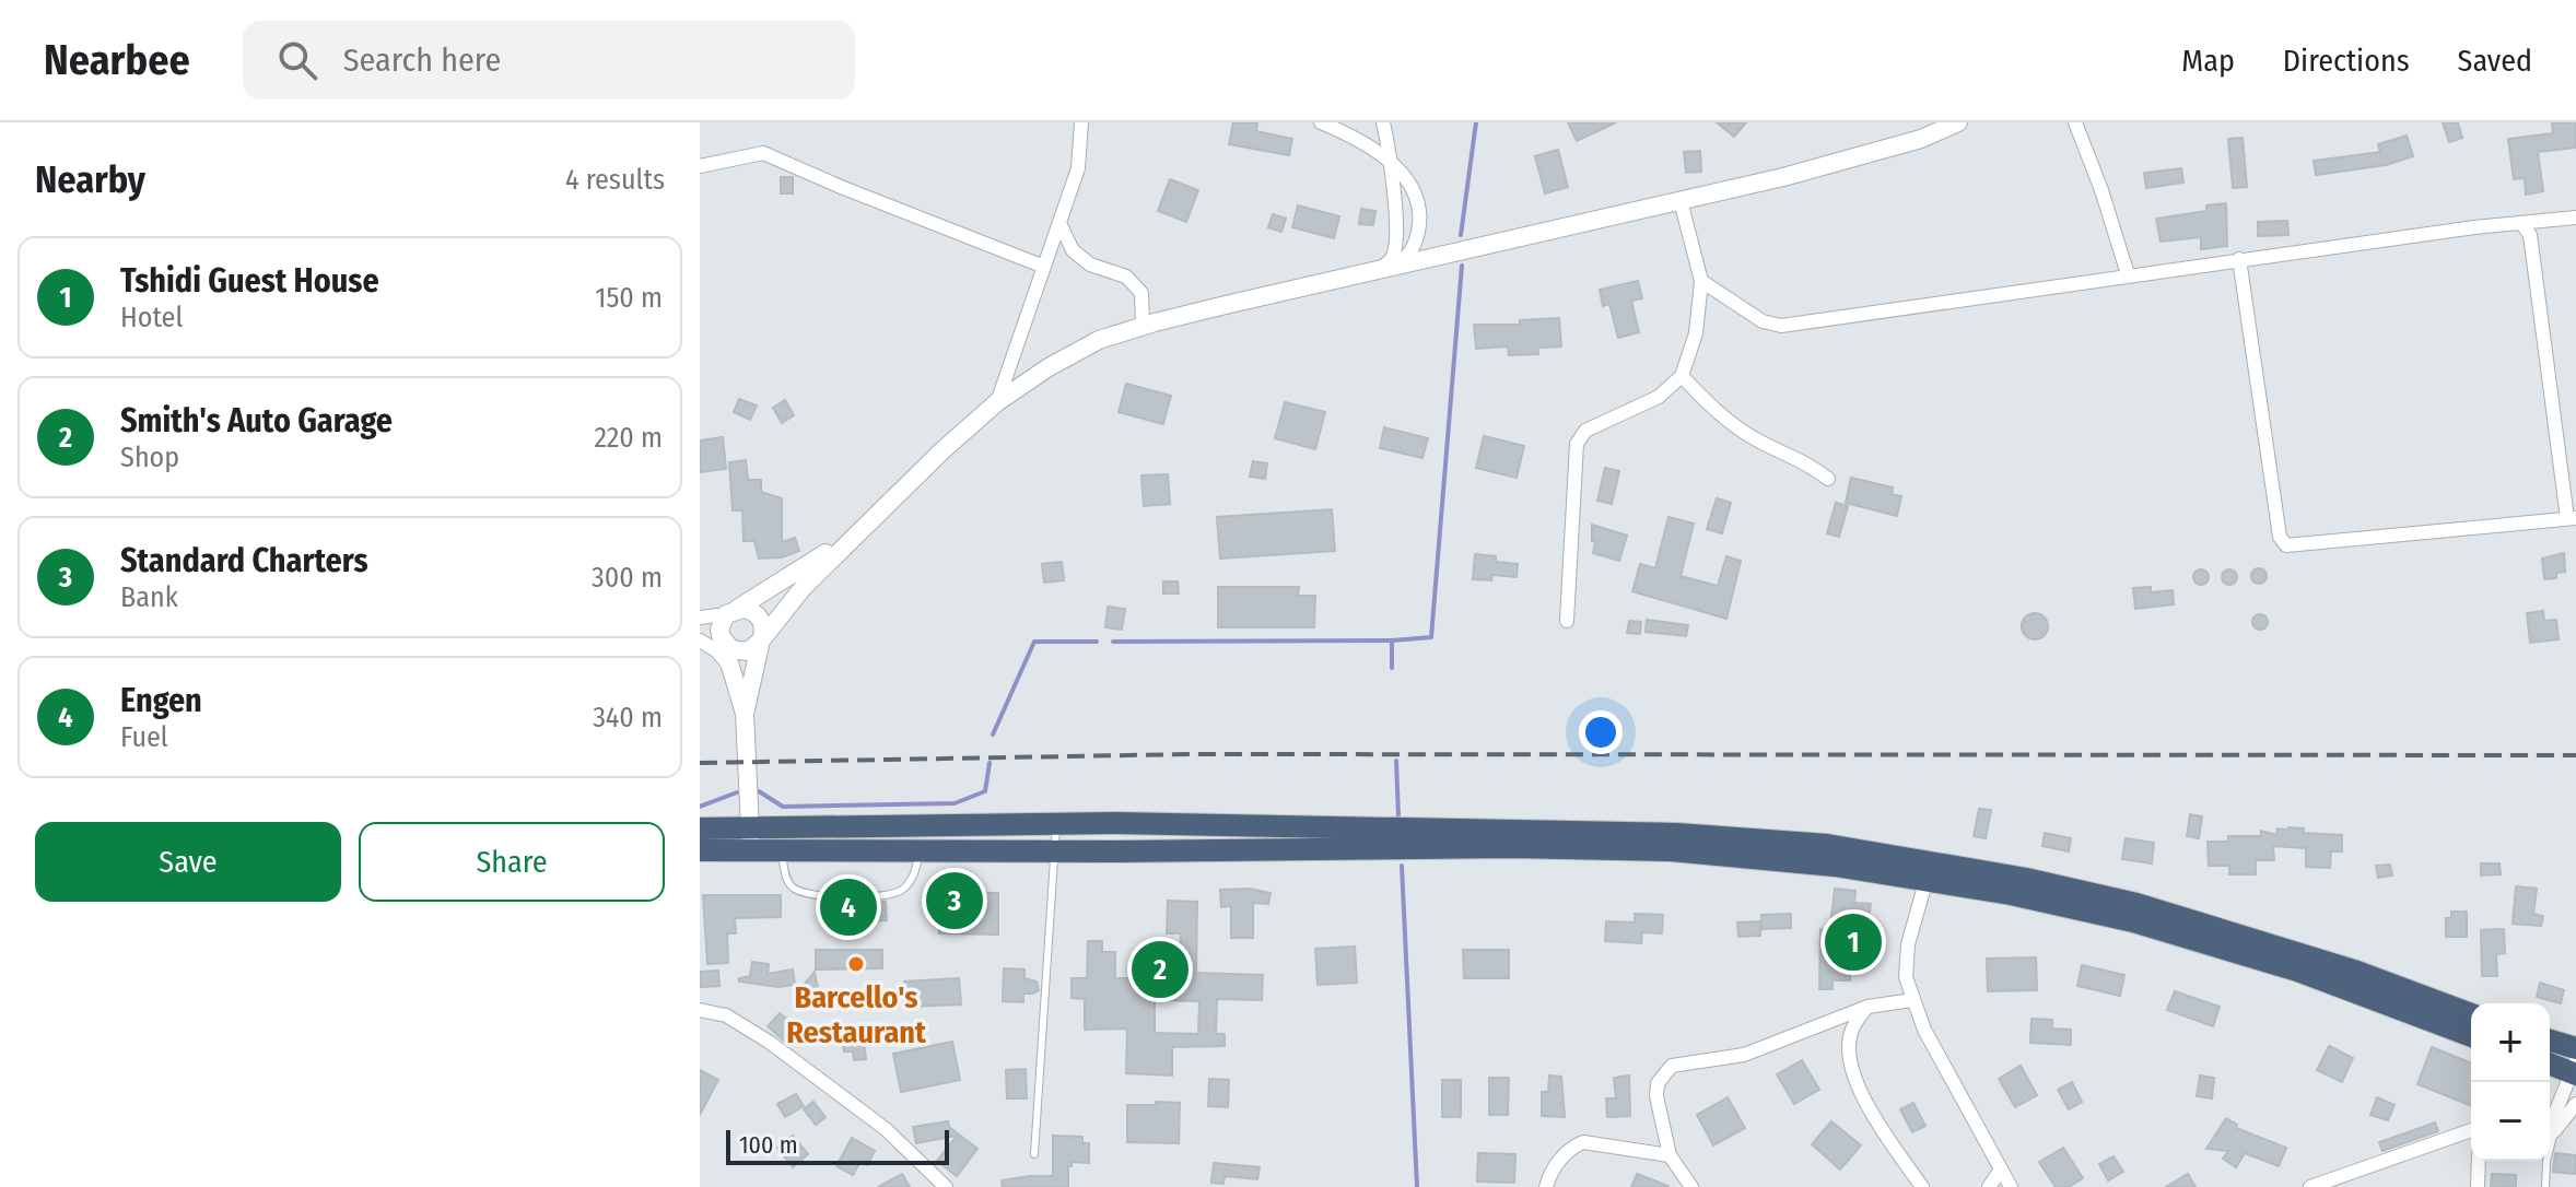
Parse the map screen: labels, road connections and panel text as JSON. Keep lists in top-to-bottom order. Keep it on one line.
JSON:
{"places":["Barcello's Restaurant"],"scale_bar":"100 m","page":{"header":"Nearbee","search":"Search here","nav":["Map","Directions","Saved"],"heading":["Nearby","4 results"],"list":[{"mark":"1","name":"Tshidi Guest House","note":"Hotel","value":"150 m"},{"mark":"2","name":"Smith's Auto Garage","note":"Shop","value":"220 m"},{"mark":"3","name":"Standard Charters","note":"Bank","value":"300 m"},{"mark":"4","name":"Engen","note":"Fuel","value":"340 m"}],"buttons":["Save","Share"],"pins":["3","4","1","2"],"map_buttons":["+","−"],"scale":"100 m"}}
